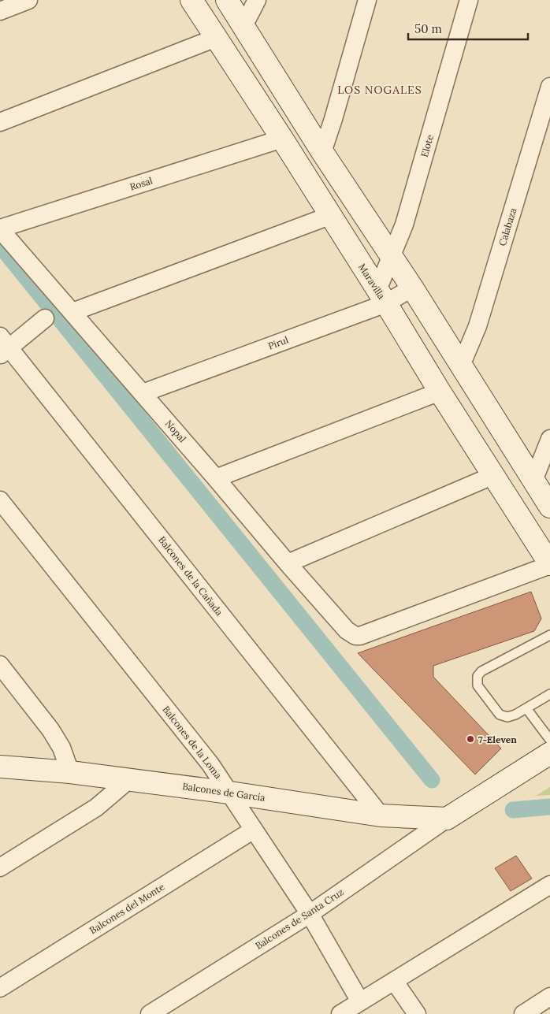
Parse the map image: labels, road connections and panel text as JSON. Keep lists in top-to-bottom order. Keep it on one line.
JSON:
{"streets":{"main road":["Maravilla","Balcones de García"],"street":["Elote","Rosal","Calabaza","Pirul","Nopal","Balcones de la Cañada","Balcones de la Loma","Balcones del Monte","Balcones de Santa Cruz"]},"crossings":[["Elote","Maravilla"],["Elote","Pirul"],["Rosal","Maravilla"],["Rosal","Nopal"],["Maravilla","Pirul"],["Maravilla","Nopal"],["Pirul","Nopal"],["Balcones de la Cañada","Balcones de García"],["Balcones de la Loma","Balcones de García"],["Balcones de la Loma","Balcones del Monte"],["Balcones de la Loma","Balcones de Santa Cruz"],["Balcones de García","Balcones de Santa Cruz"]],"districts":["LOS NOGALES"],"places":["7-Eleven"],"scale_bar":"50 m"}
